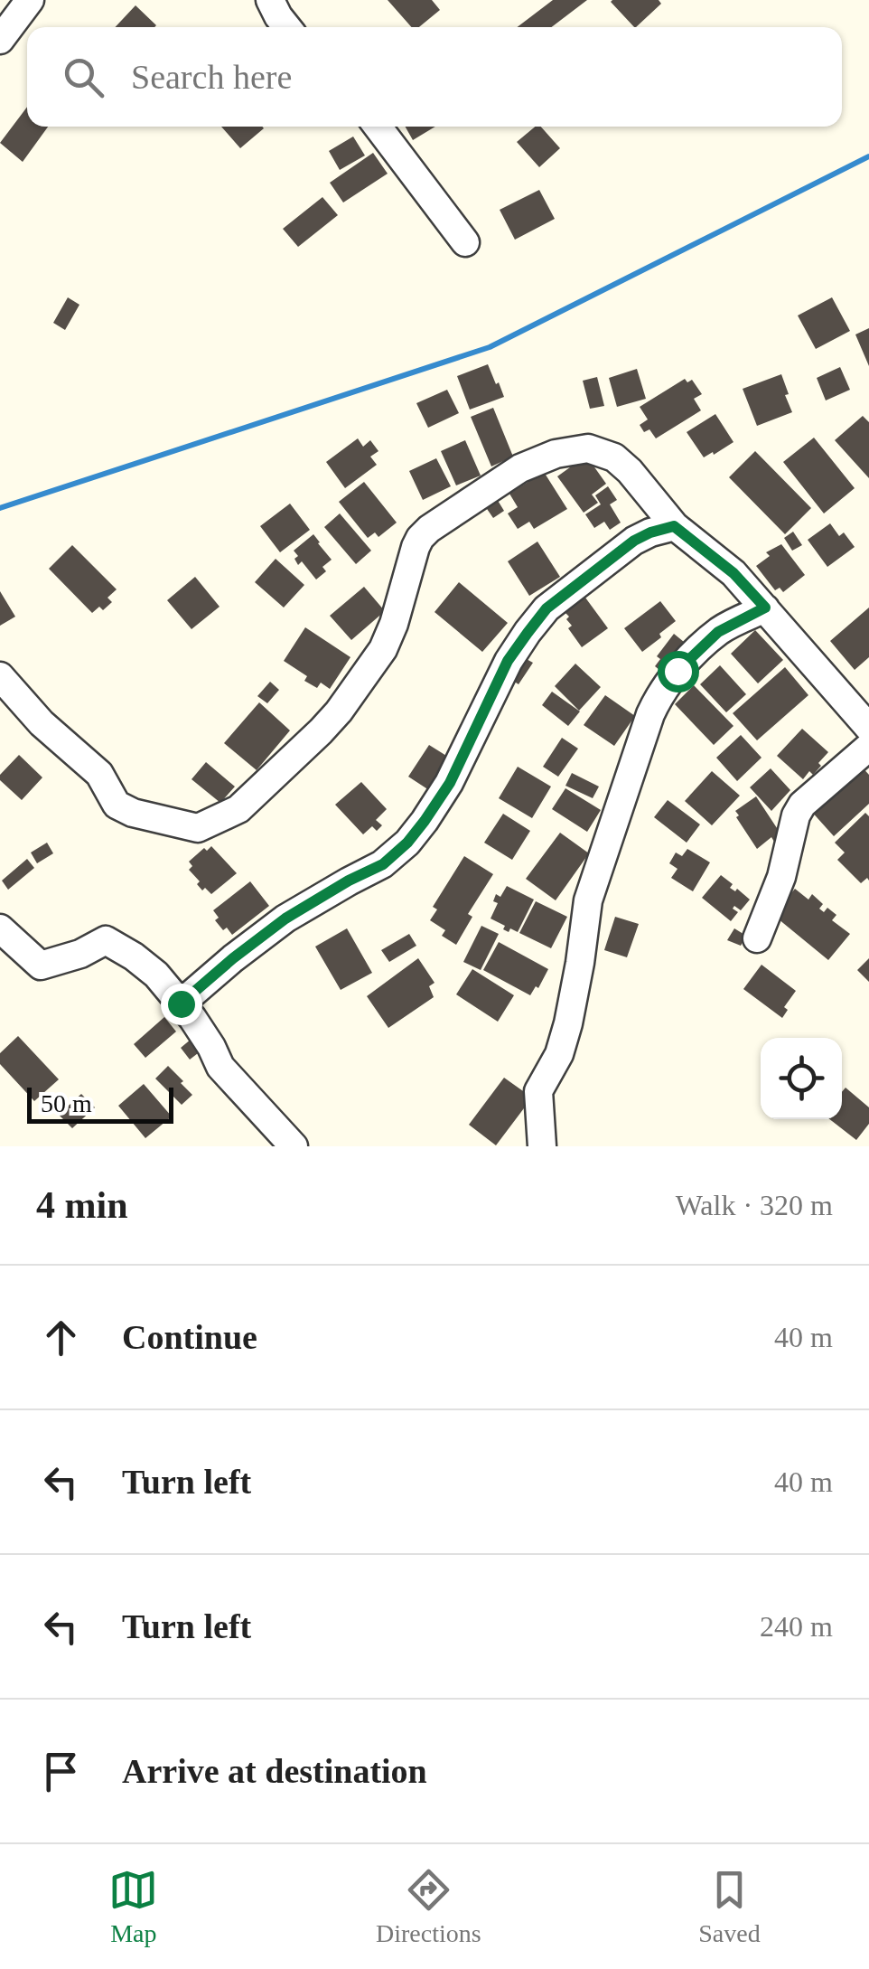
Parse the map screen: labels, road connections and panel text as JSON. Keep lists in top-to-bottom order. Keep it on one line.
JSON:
{"scale_bar":"50 m","page":{"search":"Search here","scale":"50 m","heading":["4 min","Walk · 320 m"],"list":[["Continue","40 m"],["Turn left","40 m"],["Turn left","240 m"],"Arrive at destination"],"nav":["Map","Directions","Saved"]}}
